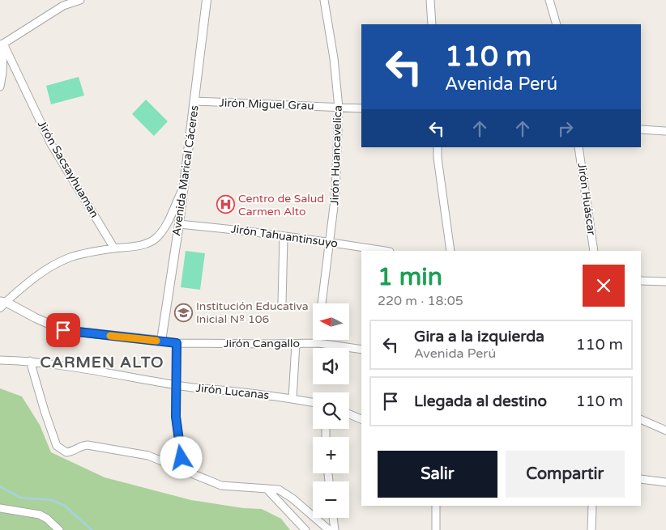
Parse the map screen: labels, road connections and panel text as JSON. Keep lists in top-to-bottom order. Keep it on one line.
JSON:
{"streets":{"street":["Jirón Miguel Grau","Jirón Huancavelica","Jirón Sacsayhuaman","Avenida Marical Cáceres","Jirón Huáscar","Jirón Tahuantinsuyo","Jirón Cangallo","Jirón Lucanas"]},"crossings":[["Jirón Miguel Grau","Jirón Huancavelica"],["Jirón Miguel Grau","Avenida Marical Cáceres"],["Jirón Huancavelica","Jirón Tahuantinsuyo"],["Avenida Marical Cáceres","Jirón Tahuantinsuyo"],["Avenida Marical Cáceres","Jirón Cangallo"]],"districts":["CARMEN ALTO"],"places":{"hospital":["Centro de Salud Carmen Alto"],"school or university":["Institución Educativa Inicial Nº 106"]},"north":"left","page":{"turn":["110 m","Avenida Perú"],"heading":["1 min","220 m · 18:05"],"map_buttons":["+","−"],"list":[{"name":"Gira a la izquierda","note":"Avenida Perú","value":"110 m"},{"name":"Llegada al destino","value":"110 m"}],"buttons":["Salir","Compartir"]}}
